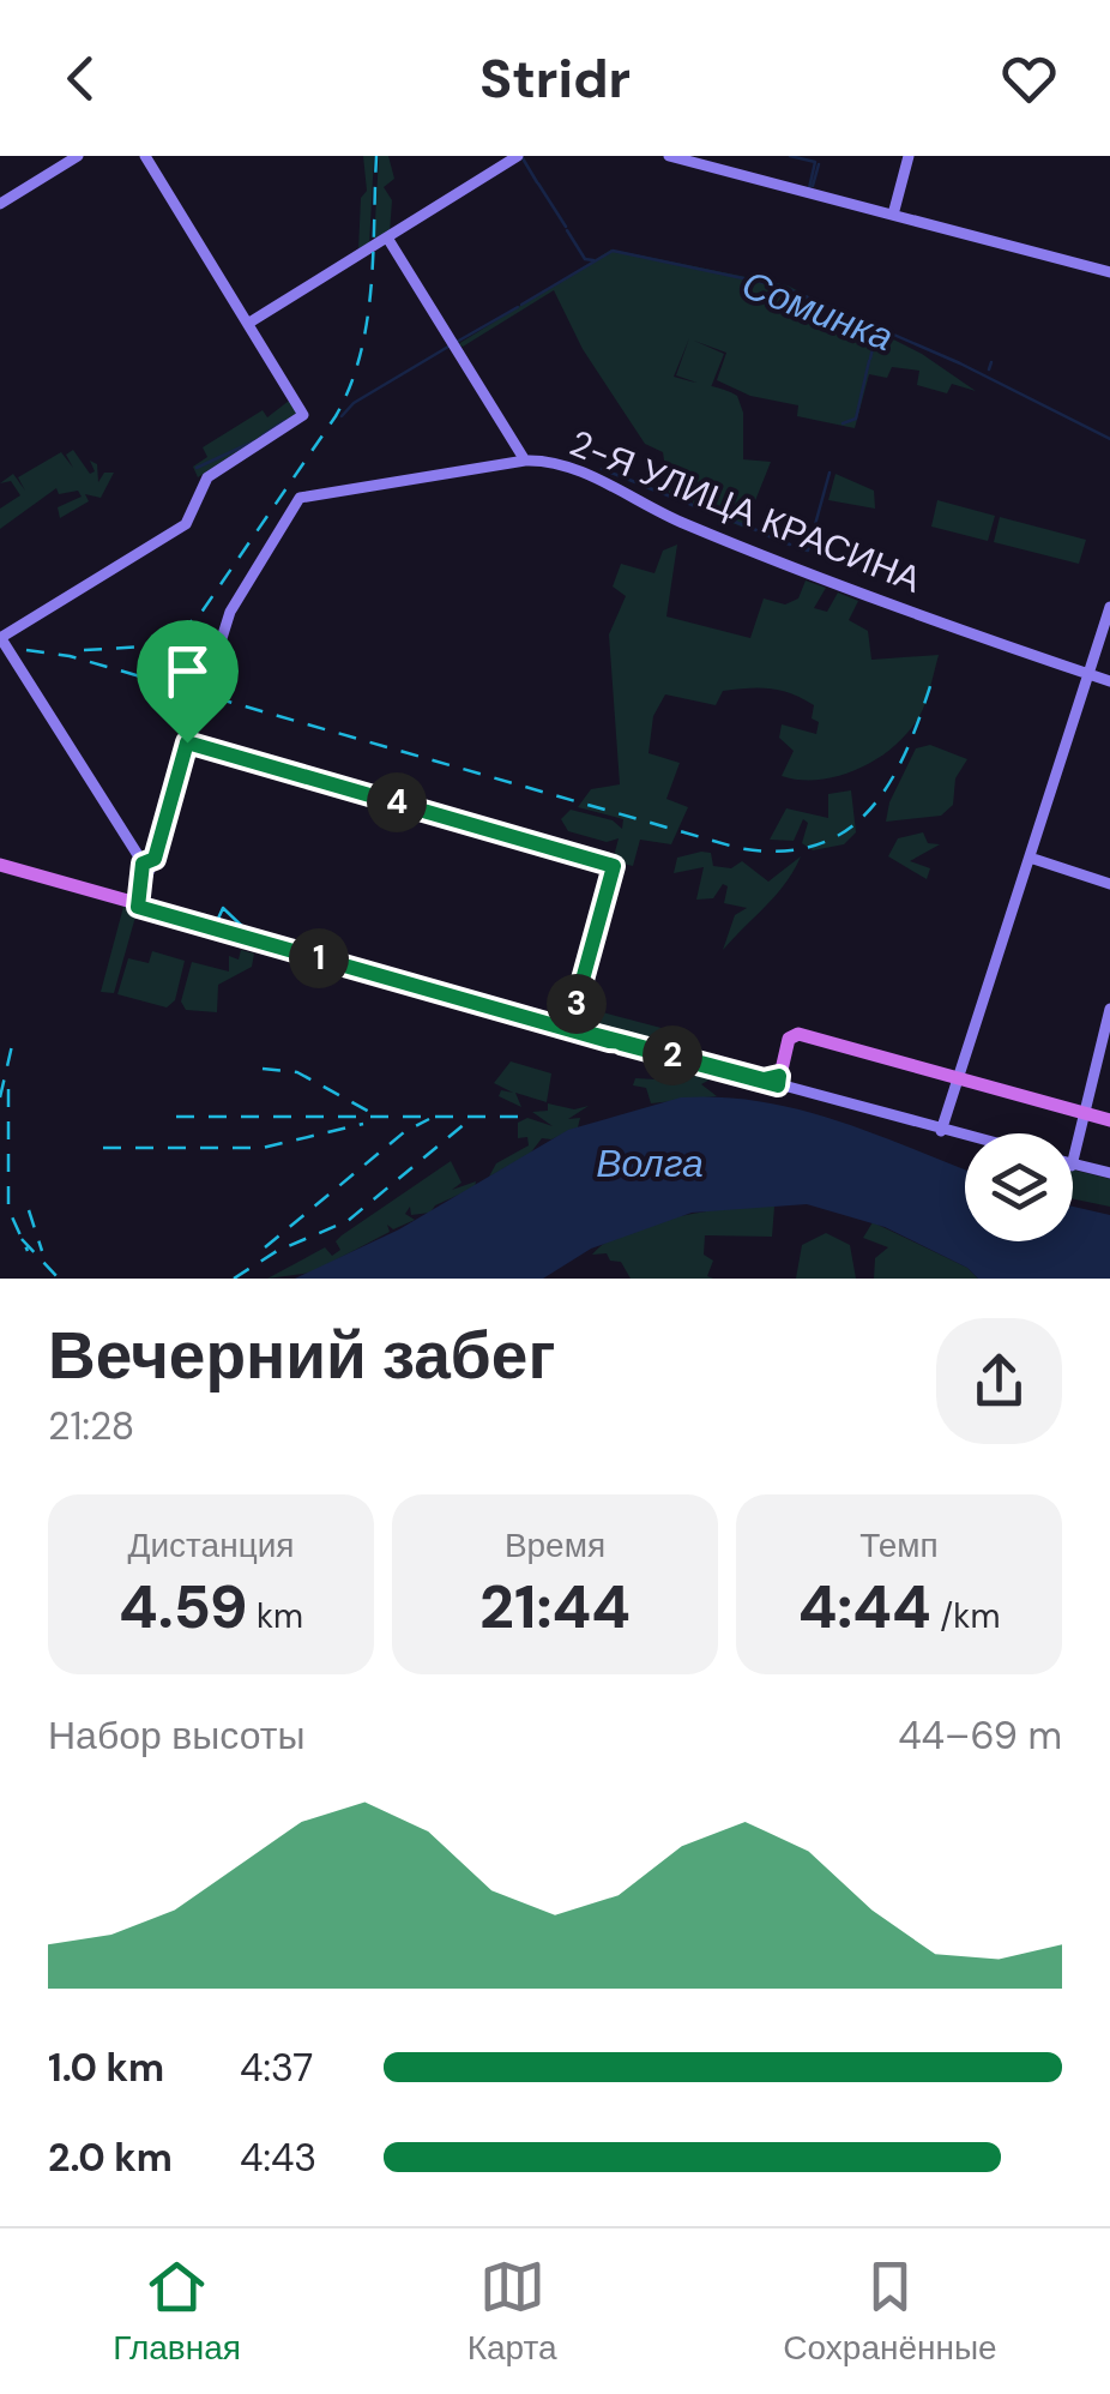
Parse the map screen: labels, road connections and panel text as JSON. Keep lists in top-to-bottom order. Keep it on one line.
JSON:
{"streets":{"main road":["2-Я УЛИЦА КРАСИНА"]},"water":["Соминка","Волга"],"page":{"header":"Stridr","pins":["4","1","3","2"],"heading":["Вечерний забег","21:28"],"stats":[["Дистанция","4.59 km"],["Время","21:44"],["Темп","4:44 /km"]],"chart":["Набор высоты","44–69 m"],"list":[{"name":"1.0 km","note":"4:37"},{"name":"2.0 km","note":"4:43"}],"tabs":["Главная","Карта","Сохранённые"]}}
